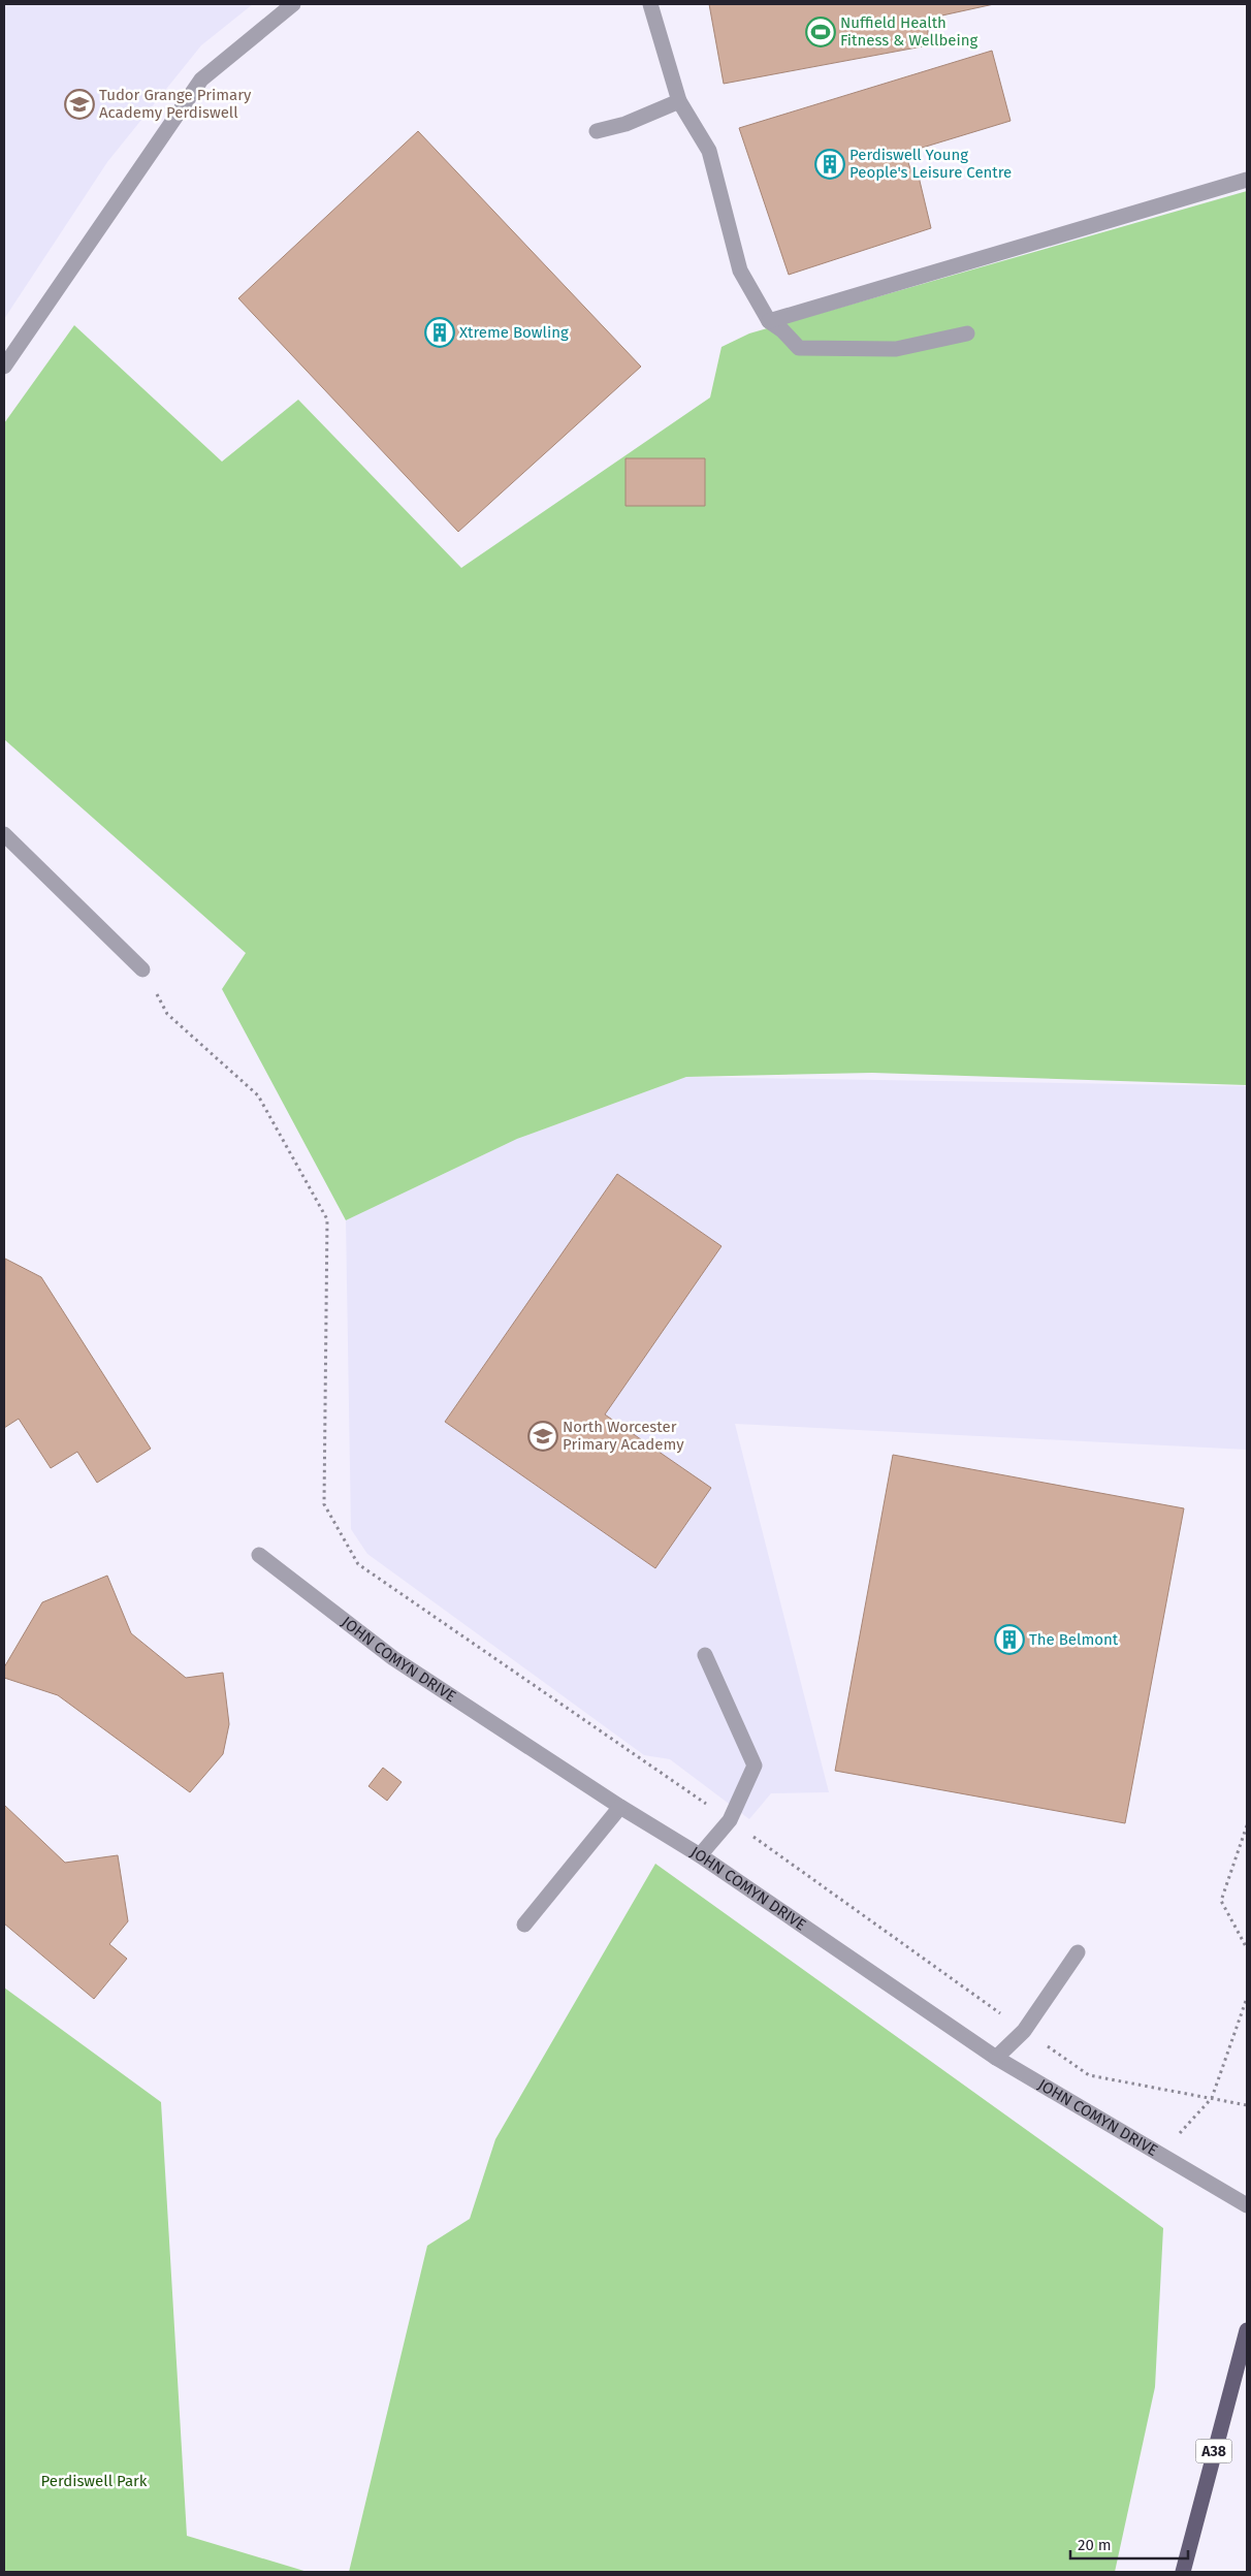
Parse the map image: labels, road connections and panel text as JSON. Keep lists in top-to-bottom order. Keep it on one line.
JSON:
{"streets":{"main road":["A38"],"street":["JOHN COMYN DRIVE"]},"parks":["Perdiswell Park"],"places":{"sports":["Nuffield Health Fitness & Wellbeing"],"school or university":["Tudor Grange Primary Academy Perdiswell","North Worcester Primary Academy"],"building":["Perdiswell Young People's Leisure Centre","Xtreme Bowling","The Belmont"]},"scale_bar":"20 m"}
